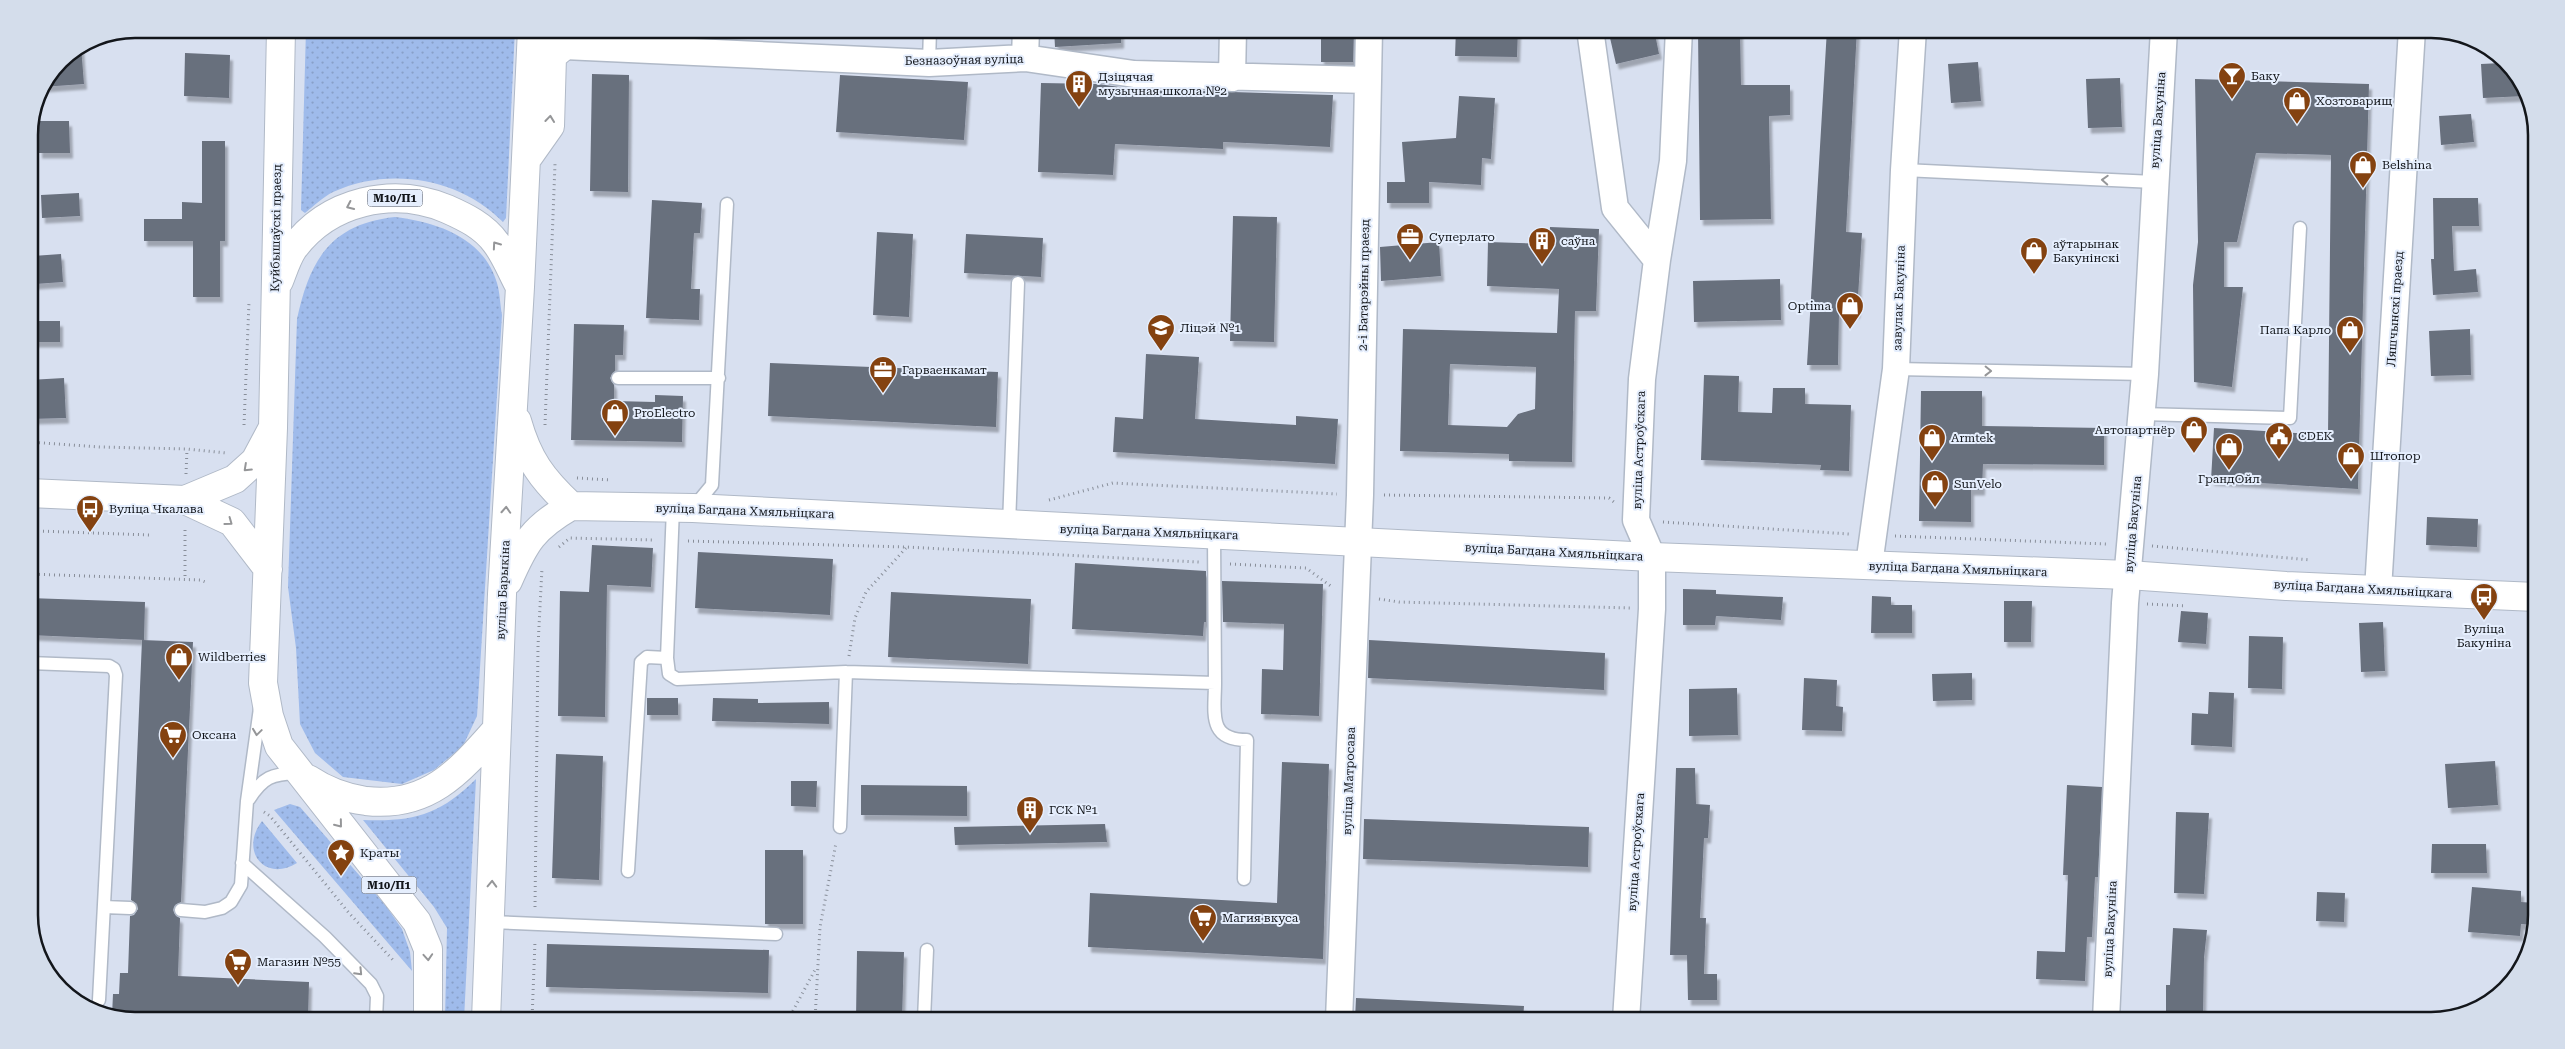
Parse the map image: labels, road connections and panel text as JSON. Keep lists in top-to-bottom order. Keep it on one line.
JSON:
{"streets":{"main road":["М10/П1","Куйбышаўскі праезд","вуліца Багдана Хмяльніцкага","вуліца Барыкіна"],"street":["Безназоўная вуліца","вуліца Бакуніна","2-і Батарэйны праезд","завулак Бакуніна","Ляшчынскі праезд","вуліца Астроўскага","вуліца Матросава"]},"crossings":[["Безназоўная вуліца","2-і Батарэйны праезд"],["вуліца Бакуніна","вуліца Багдана Хмяльніцкага"],["М10/П1","Куйбышаўскі праезд"],["М10/П1","вуліца Барыкіна"],["2-і Батарэйны праезд","вуліца Багдана Хмяльніцкага"],["2-і Батарэйны праезд","вуліца Матросава"],["завулак Бакуніна","вуліца Багдана Хмяльніцкага"],["Ляшчынскі праезд","вуліца Багдана Хмяльніцкага"],["вуліца Астроўскага","вуліца Багдана Хмяльніцкага"],["вуліца Багдана Хмяльніцкага","вуліца Матросава"]],"places":{"bar":["Баку"],"building":["Дзіцячая музычная школа №2","саўна","ГСК №1"],"shop":["Хозтоварищ","Belshina","аўтарынак Бакунінскі","Optima","Папа Карло","ProElectro","Автопартнёр","Armtek","ГрандОйл","Штопор","SunVelo","Wildberries"],"office":["Суперлато","Гарваенкамат"],"school or university":["Ліцэй №1"],"public building":["CDEK"],"bus stop":["Вуліца Чкалава","Вуліца Бакуніна"],"supermarket":["Оксана","Магия вкуса","Магазин №55"],"place":["Краты"]}}
